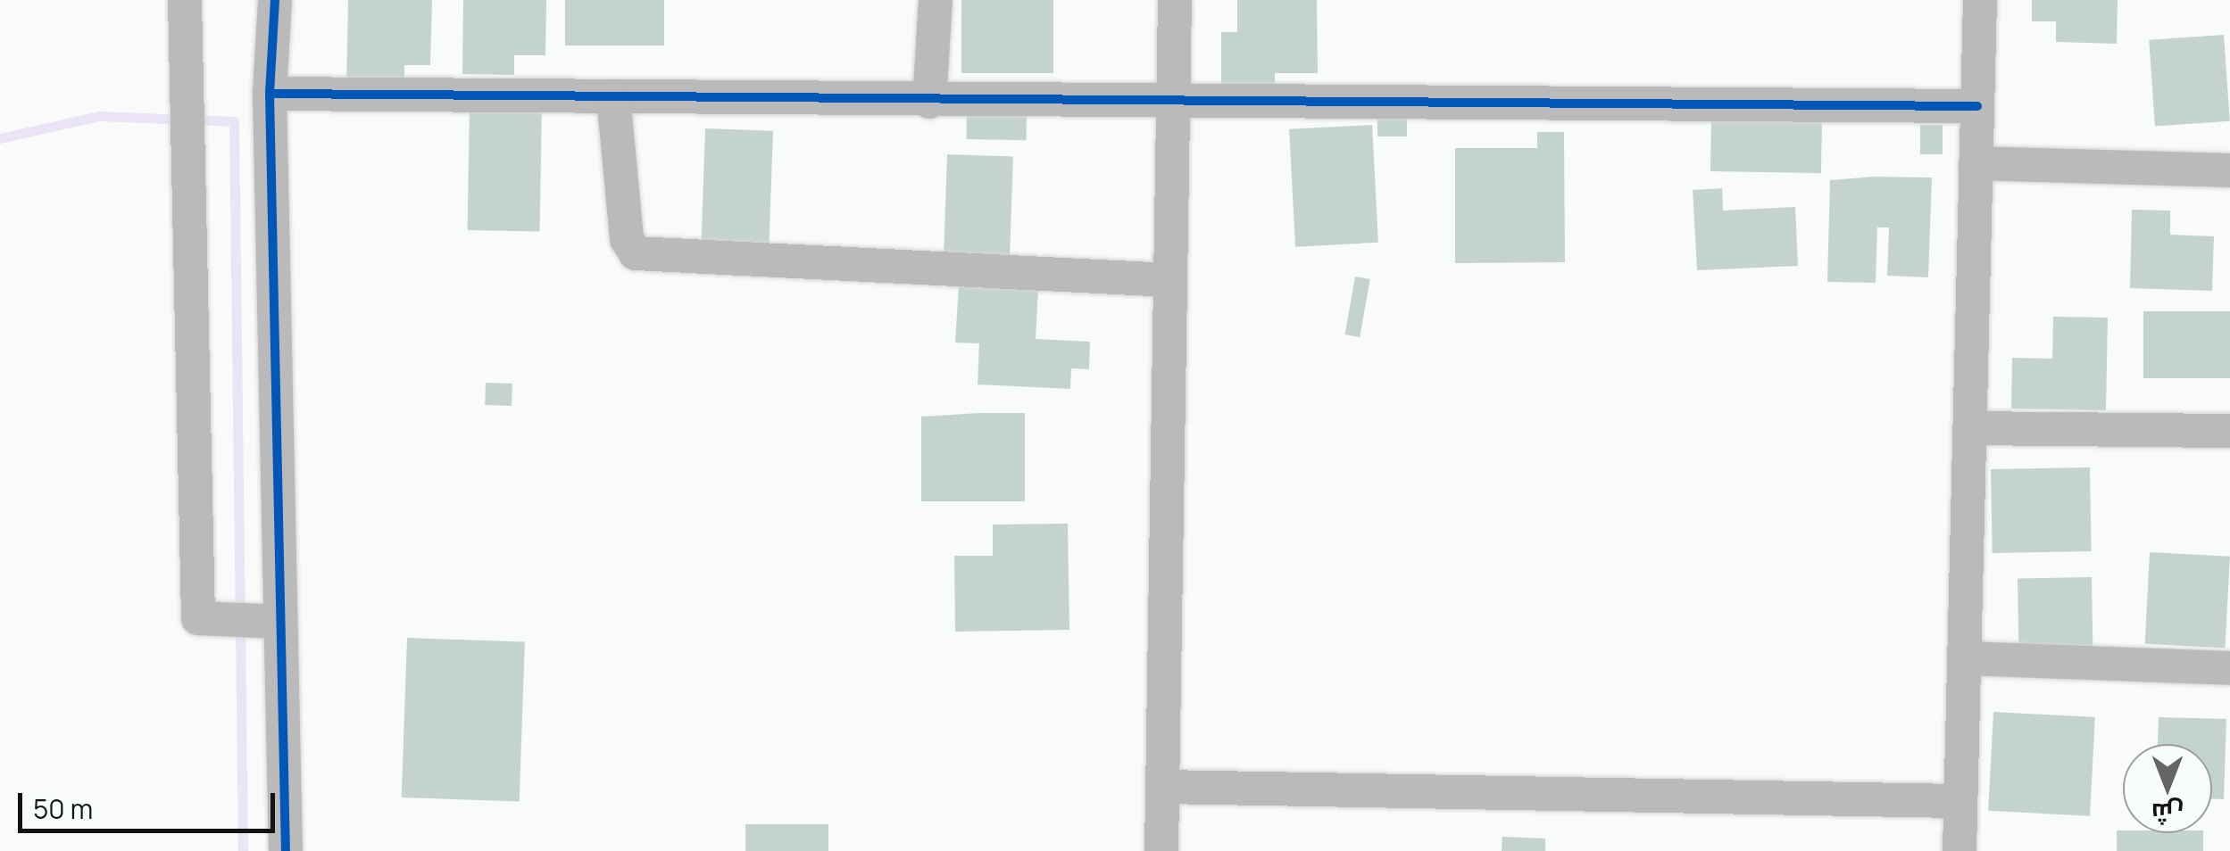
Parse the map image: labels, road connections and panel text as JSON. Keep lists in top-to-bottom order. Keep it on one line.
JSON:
{"scale_bar":"50 m","north":"bottom"}
